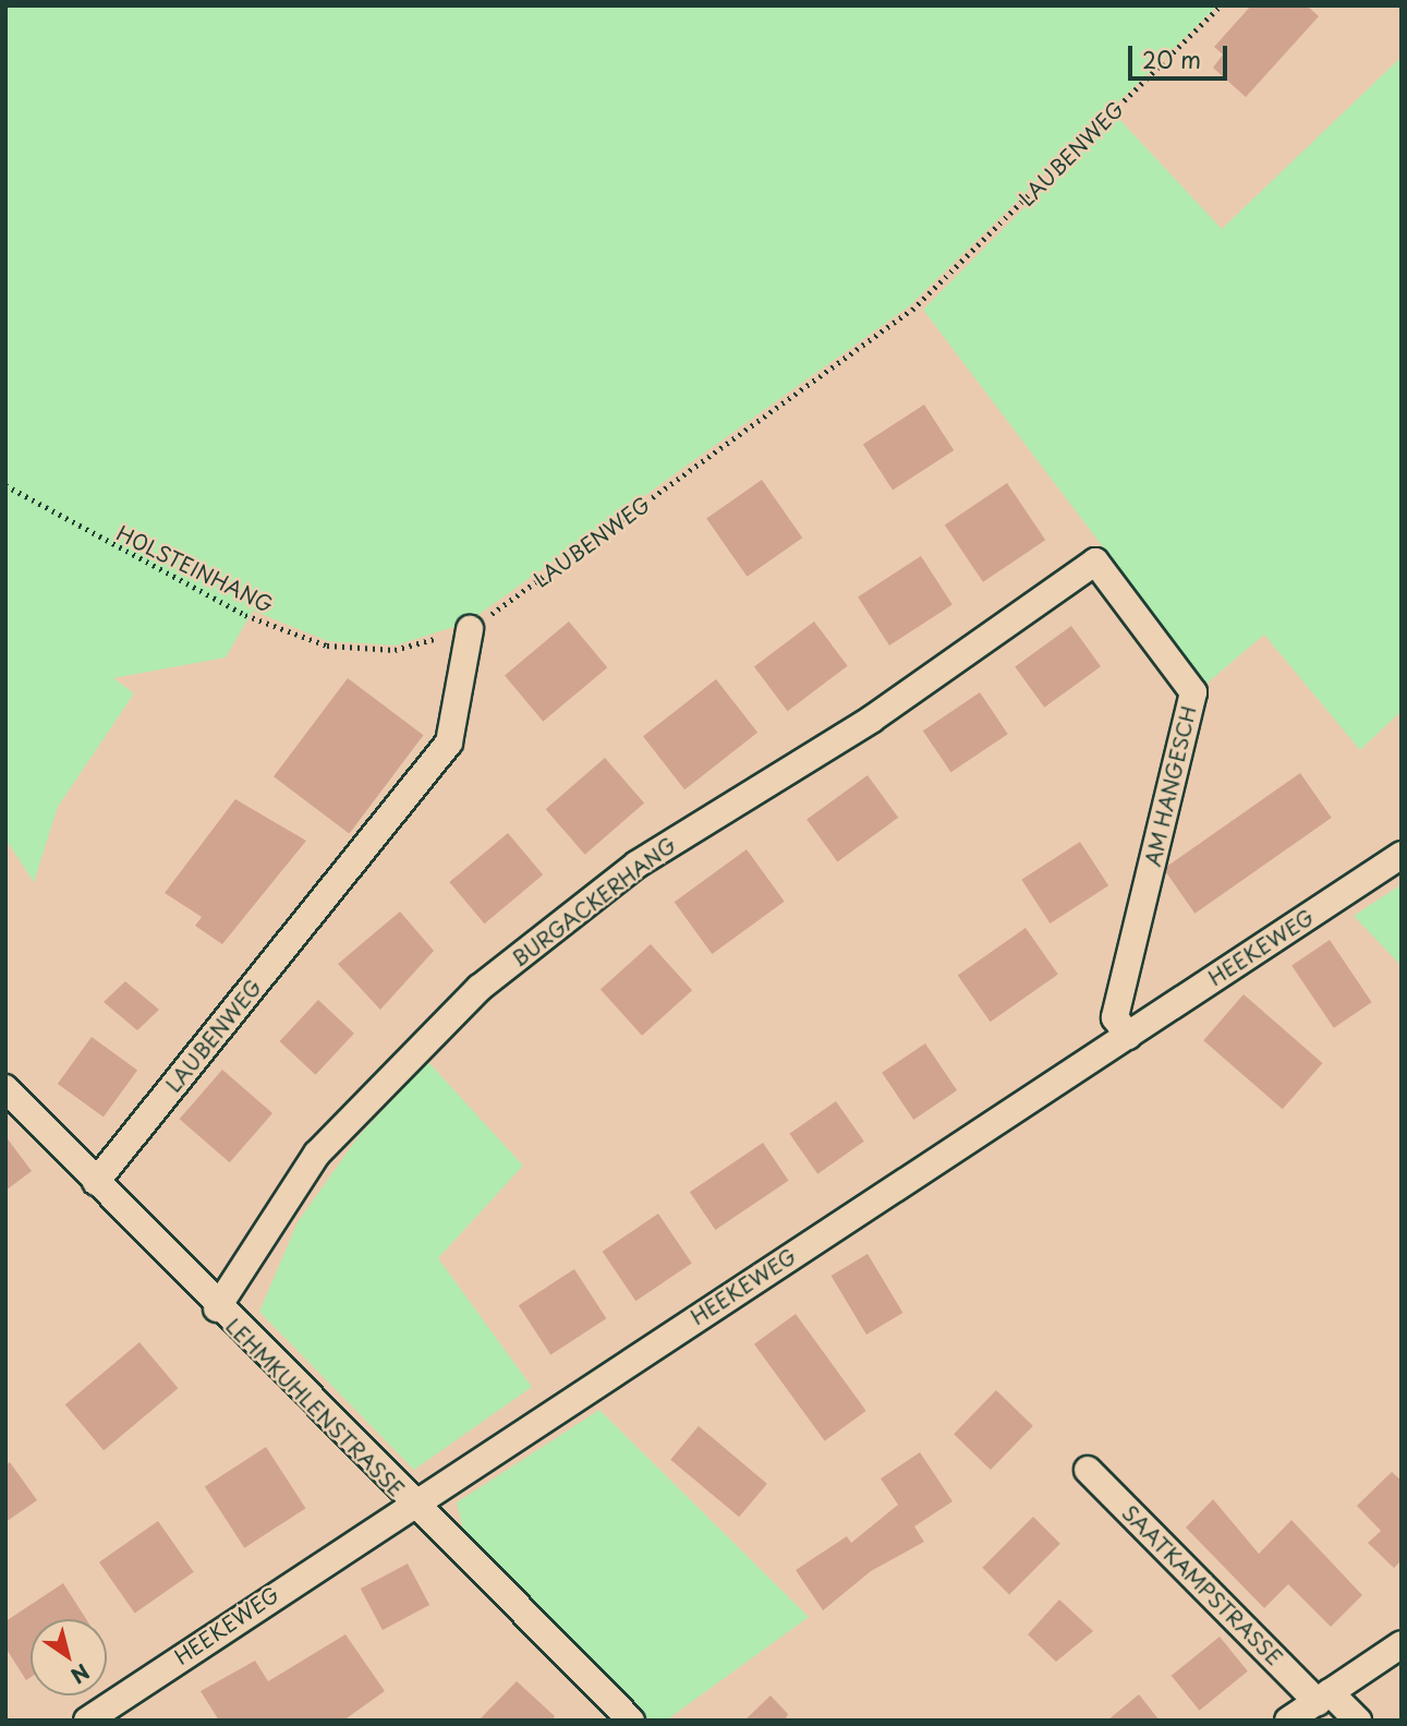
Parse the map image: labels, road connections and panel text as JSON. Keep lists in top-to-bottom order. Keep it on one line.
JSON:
{"streets":{"street":["LAUBENWEG","AM HANGESCH","BURGACKERHANG","HEEKEWEG","LEHMKUHLENSTRASSE","SAATKAMPSTRASSE"],"path":["HOLSTEINHANG"]},"crossings":[["LAUBENWEG","HOLSTEINHANG"],["LAUBENWEG","LEHMKUHLENSTRASSE"],["AM HANGESCH","BURGACKERHANG"],["AM HANGESCH","HEEKEWEG"],["BURGACKERHANG","LEHMKUHLENSTRASSE"],["HEEKEWEG","LEHMKUHLENSTRASSE"]],"scale_bar":"20 m","north":"bottom right"}
